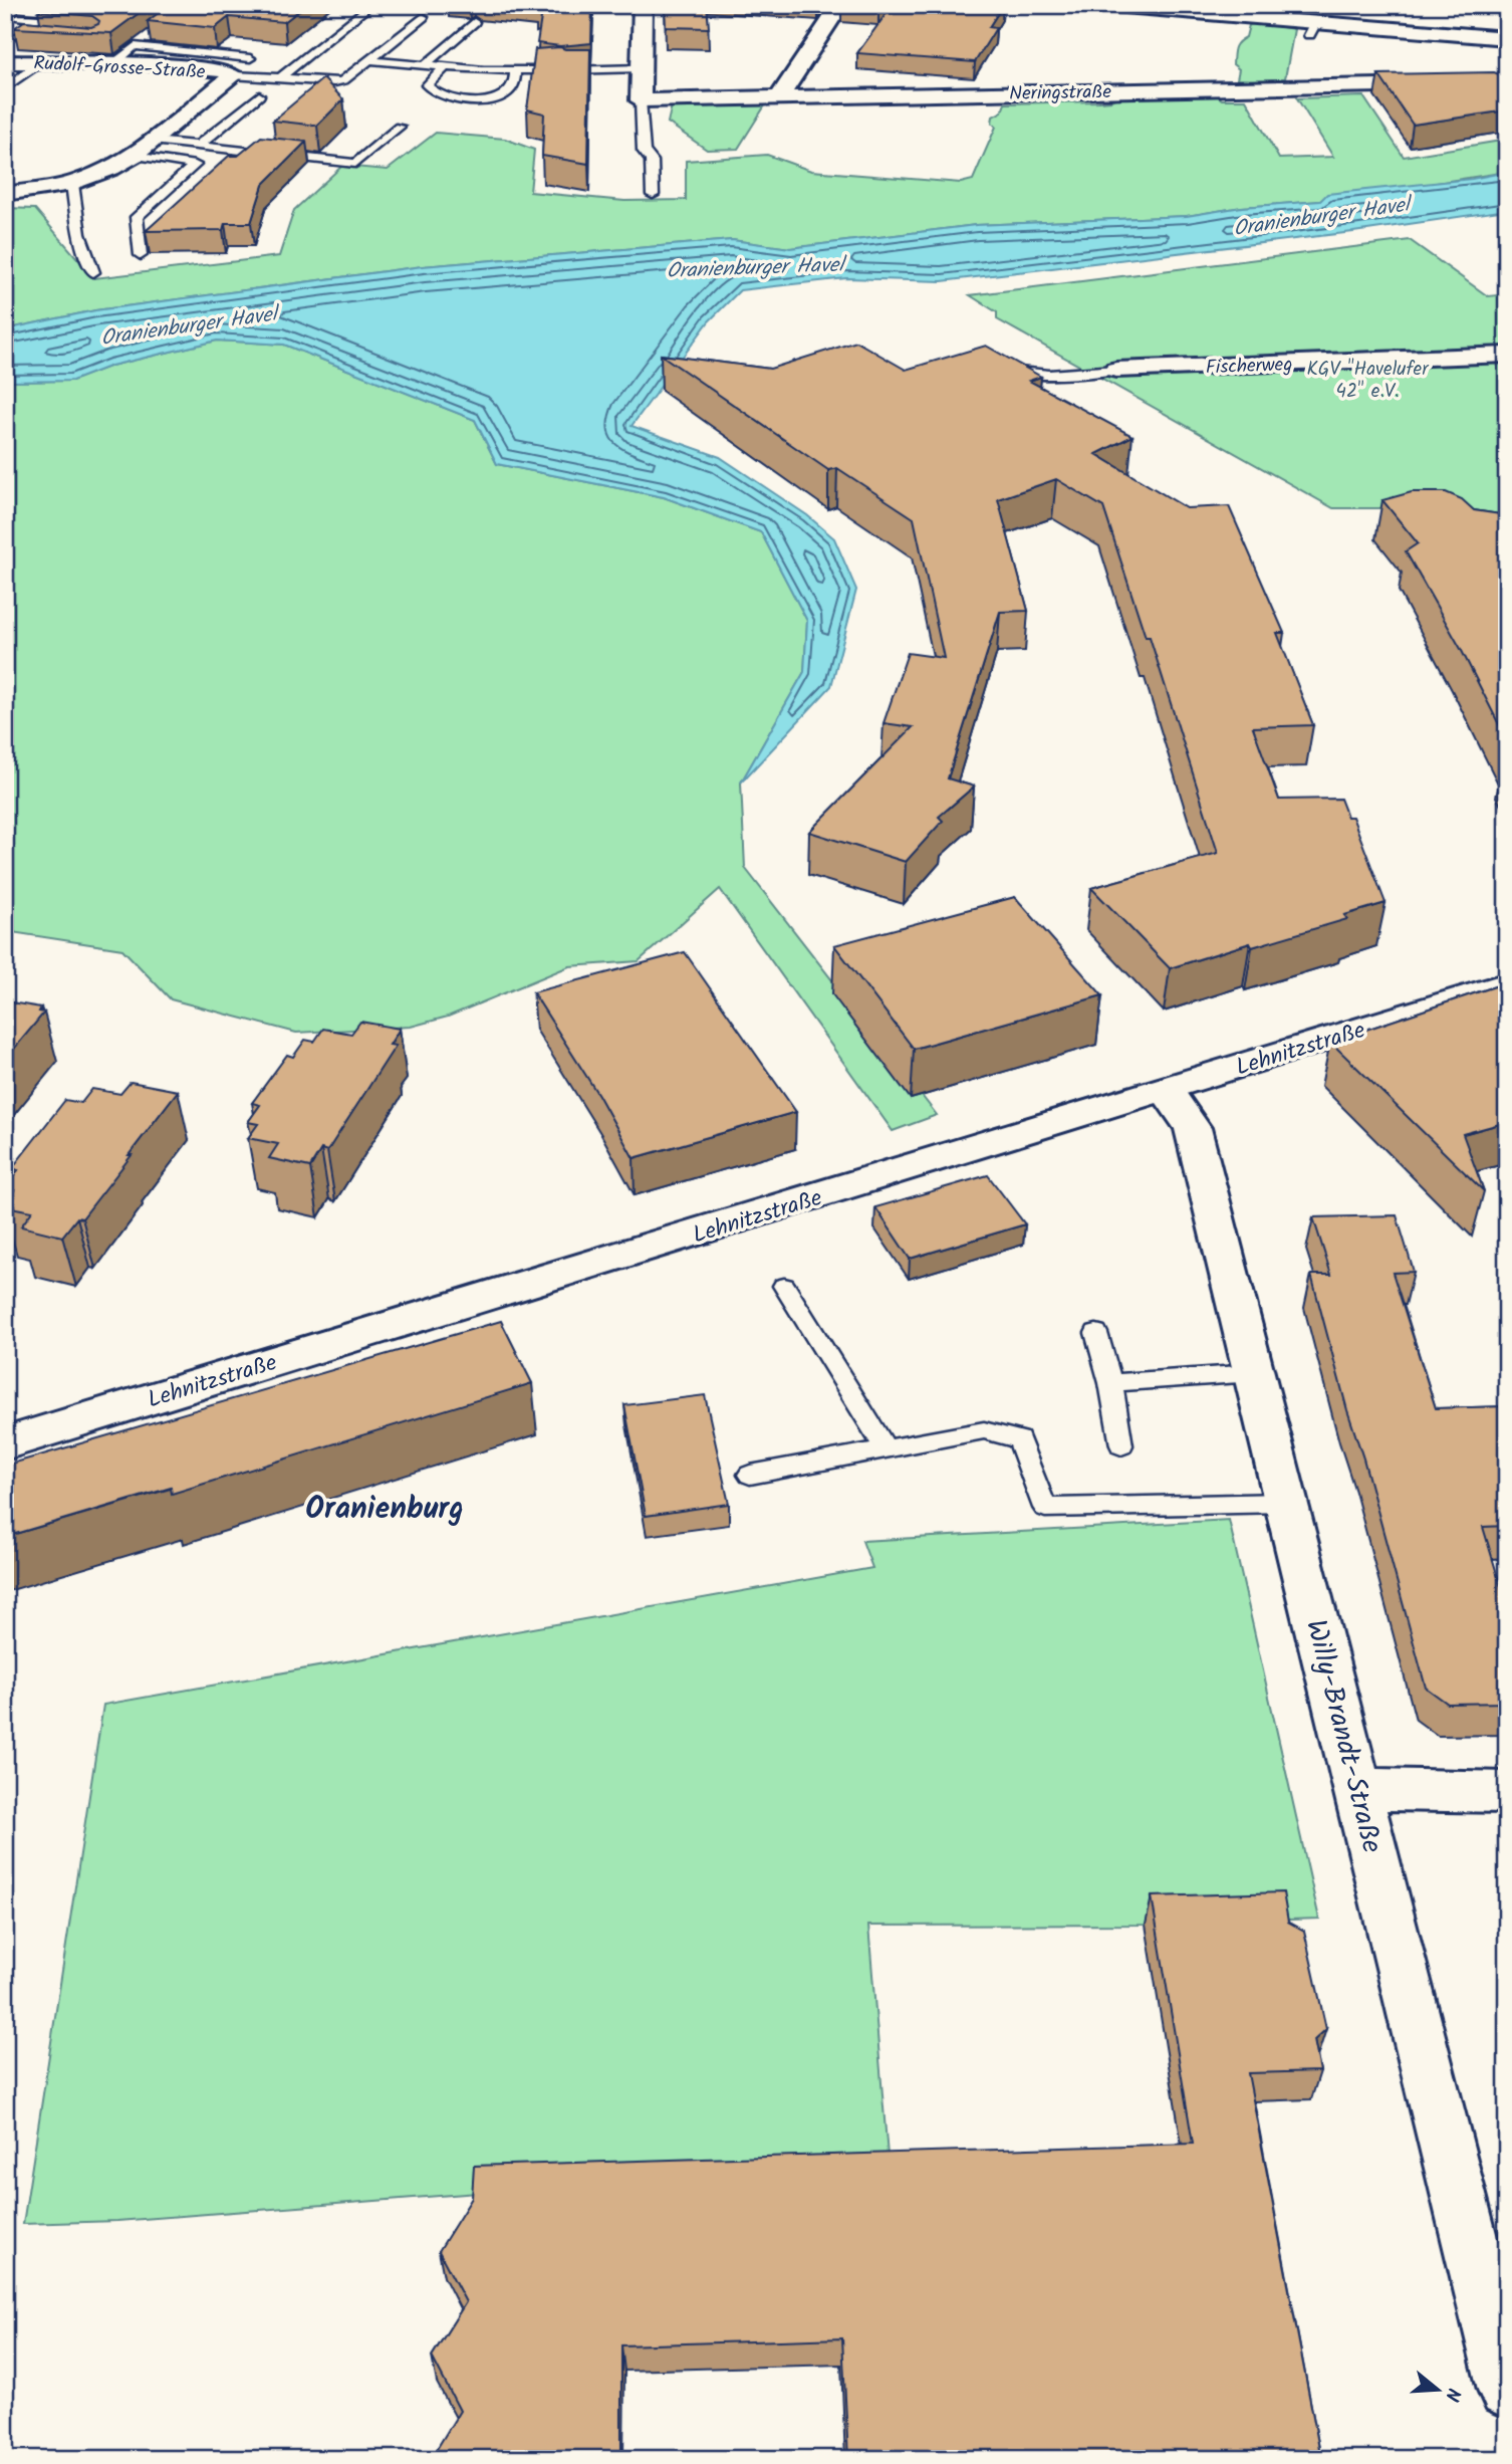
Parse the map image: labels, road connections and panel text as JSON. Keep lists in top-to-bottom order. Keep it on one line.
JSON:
{"streets":{"street":["Rudolf-Grosse-Straße","Neringstraße","Fischerweg","Lehnitzstraße","Willy-Brandt-Straße"]},"crossings":[["Lehnitzstraße","Willy-Brandt-Straße"]],"districts":["Oranienburg"],"water":["Oranienburger Havel"],"parks":["KGV \"Havelufer 42\" e.V."],"north":"right"}
